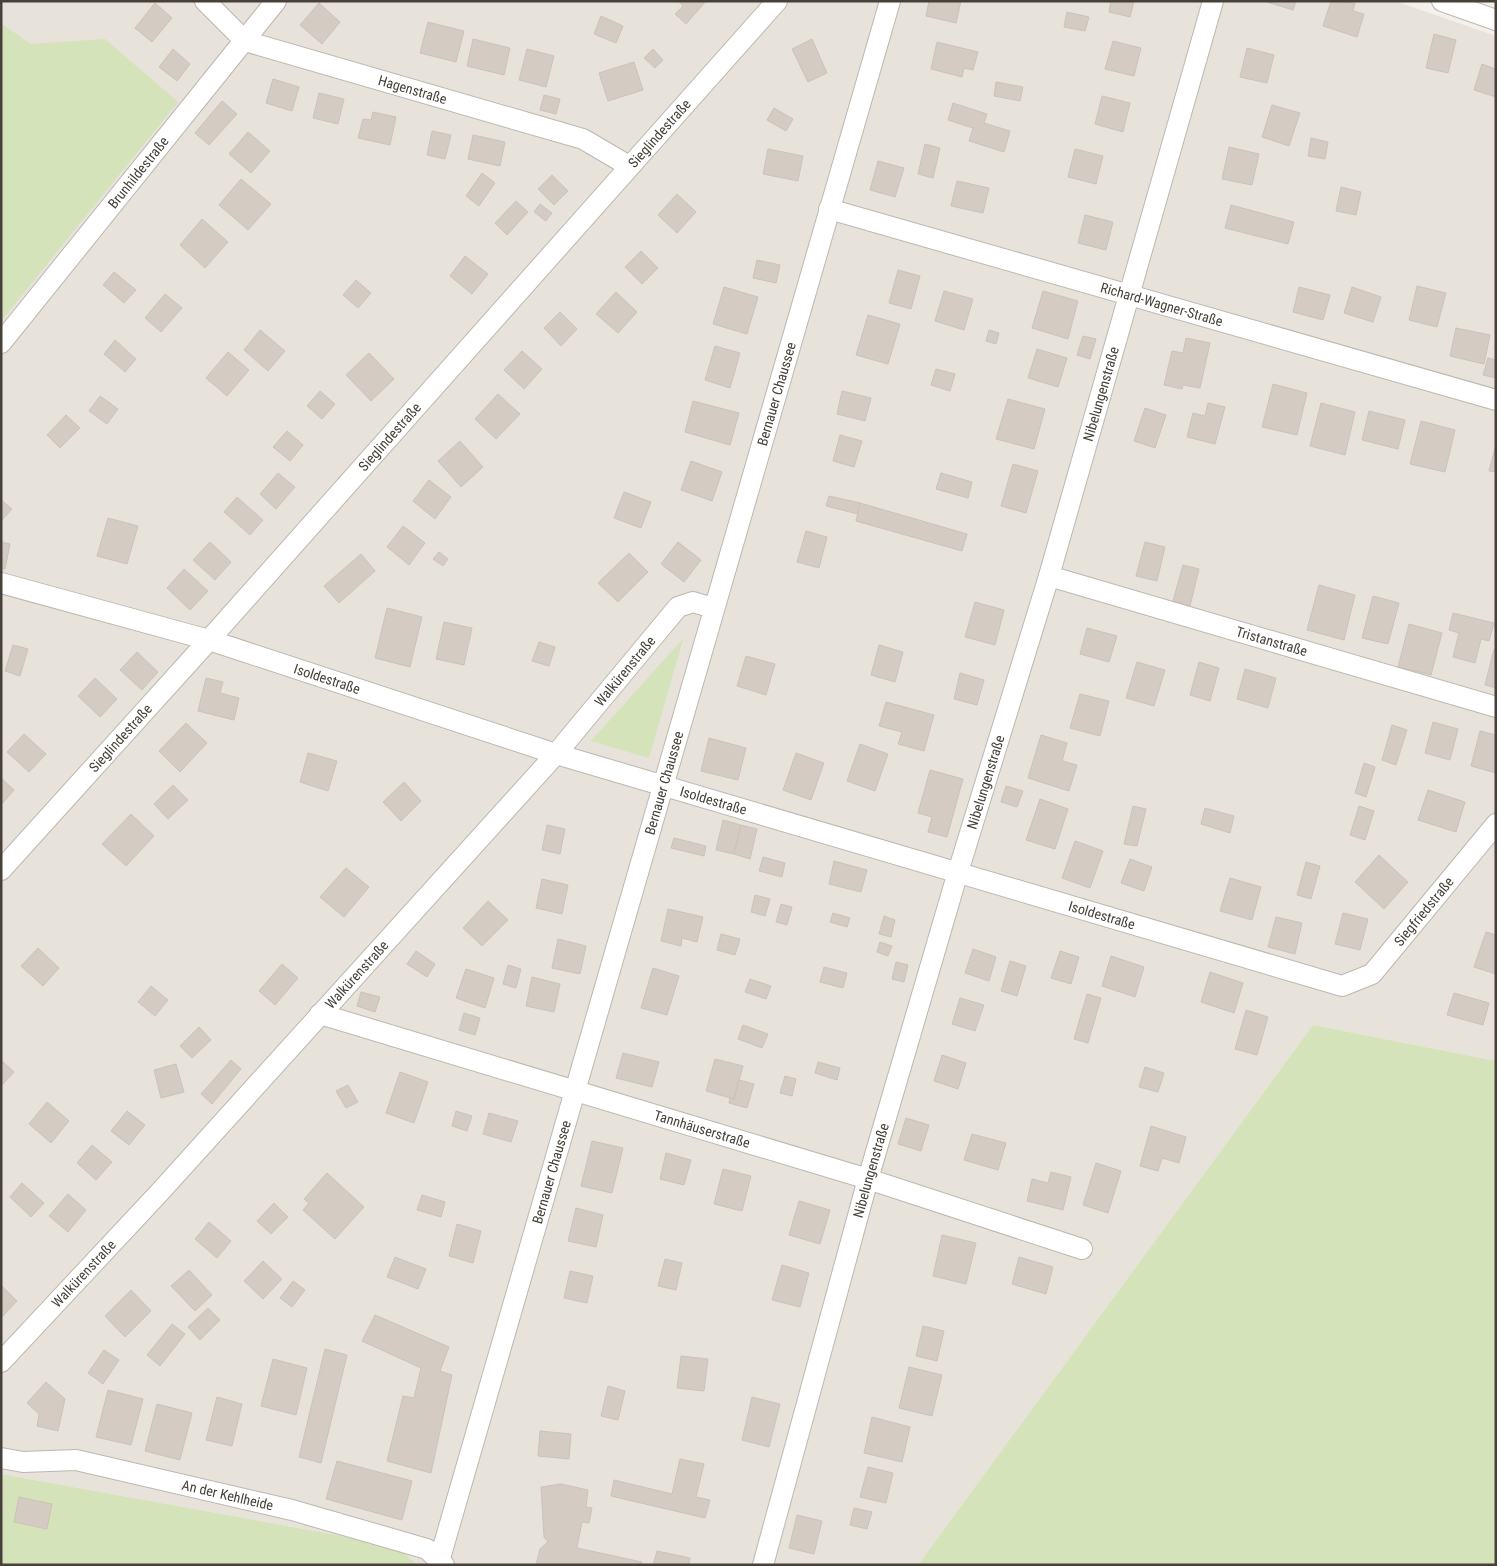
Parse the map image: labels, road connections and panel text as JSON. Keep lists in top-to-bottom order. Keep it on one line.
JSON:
{"streets":{"street":["Hagenstraße","Sieglindestraße","Brunhildestraße","Richard-Wagner-Straße","Bernauer Chaussee","Nibelungenstraße","Tristanstraße","Walkürenstraße","Isoldestraße","Siegfriedstraße","Tannhäuserstraße","An der Kehlheide"]},"crossings":[["Hagenstraße","Sieglindestraße"],["Hagenstraße","Brunhildestraße"],["Sieglindestraße","Isoldestraße"],["Richard-Wagner-Straße","Bernauer Chaussee"],["Richard-Wagner-Straße","Nibelungenstraße"],["Bernauer Chaussee","Walkürenstraße"],["Bernauer Chaussee","Isoldestraße"],["Bernauer Chaussee","Tannhäuserstraße"],["Bernauer Chaussee","An der Kehlheide"],["Nibelungenstraße","Tristanstraße"],["Nibelungenstraße","Isoldestraße"],["Nibelungenstraße","Tannhäuserstraße"],["Walkürenstraße","Isoldestraße"],["Walkürenstraße","Tannhäuserstraße"],["Isoldestraße","Siegfriedstraße"]]}
